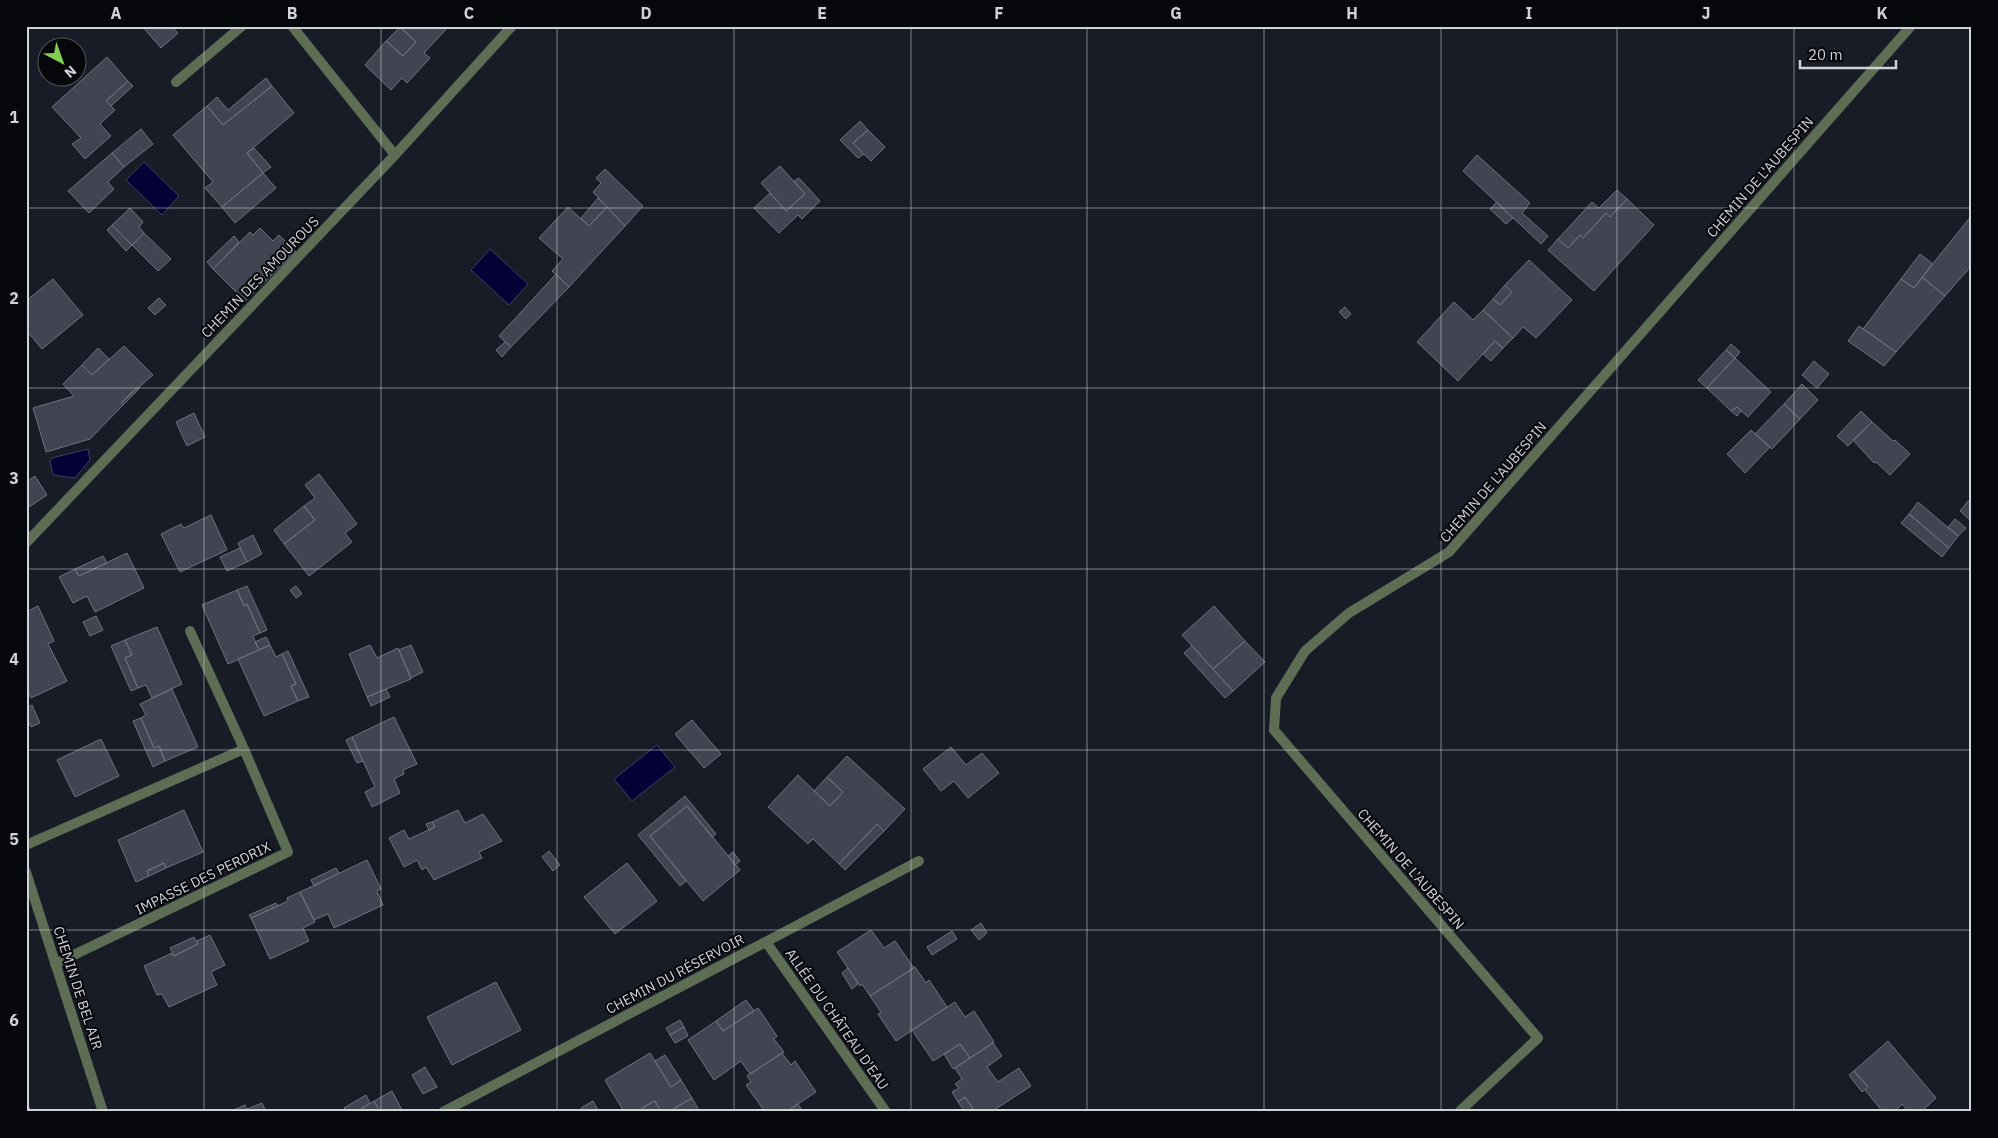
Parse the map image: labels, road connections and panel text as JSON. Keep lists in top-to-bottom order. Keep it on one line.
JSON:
{"streets":{"street":["CHEMIN DE L'AUBESPIN","CHEMIN DES AMOUROUS","IMPASSE DES PERDRIX","CHEMIN DU RÉSERVOIR","CHEMIN DE BEL AIR","ALLÉE DU CHÂTEAU D'EAU"]},"crossings":[["IMPASSE DES PERDRIX","CHEMIN DE BEL AIR"],["CHEMIN DU RÉSERVOIR","ALLÉE DU CHÂTEAU D'EAU"]],"scale_bar":"20 m","north":"bottom right","grid":{"columns":["A","B","C","D","E","F","G","H","I","J","K"],"rows":["1","2","3","4","5","6"]}}
